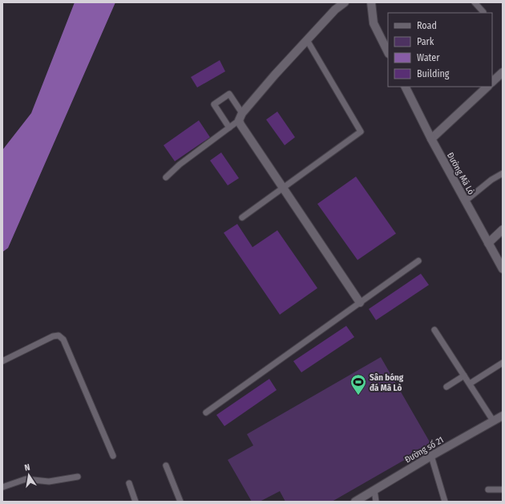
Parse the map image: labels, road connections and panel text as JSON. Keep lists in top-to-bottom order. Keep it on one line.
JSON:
{"streets":{"street":["Đường Mã Lò","Đường số 21"]},"places":{"sports":["Sân bóng đá Mã Lò"]},"legend":["Road","Park","Water","Building"],"north":"top"}
